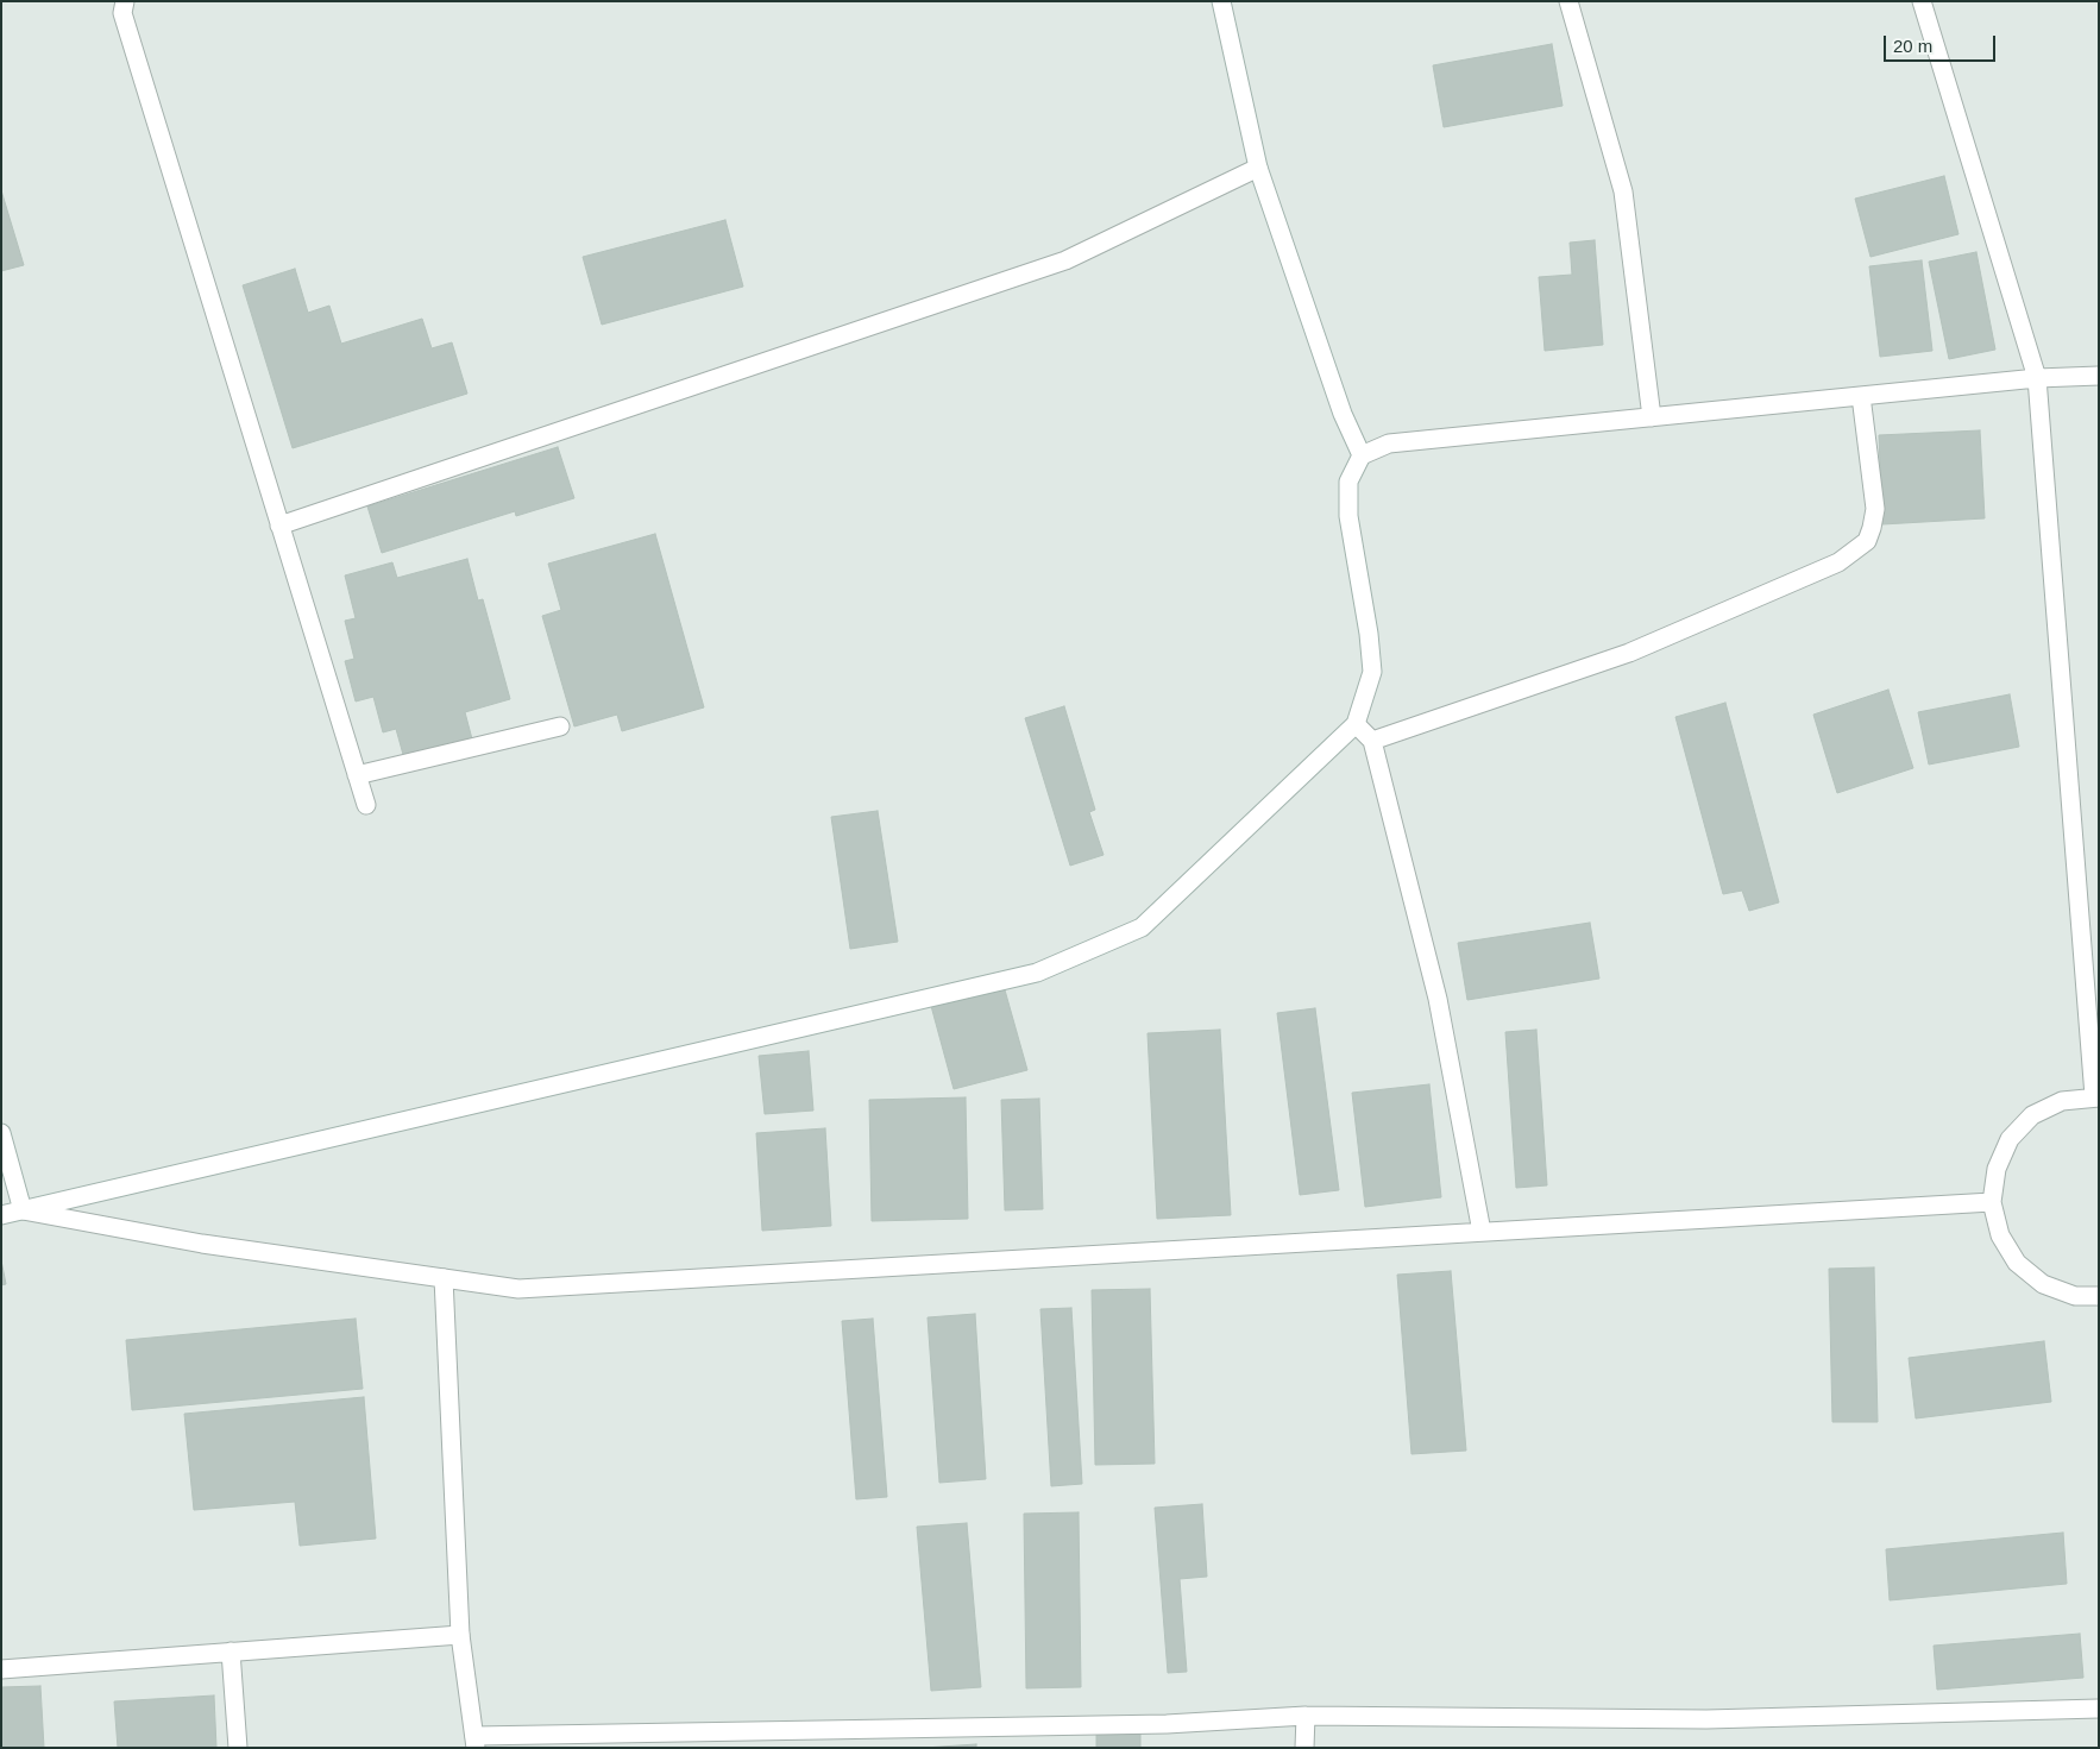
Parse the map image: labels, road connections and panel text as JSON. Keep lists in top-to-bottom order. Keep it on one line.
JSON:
{"scale_bar":"20 m"}
